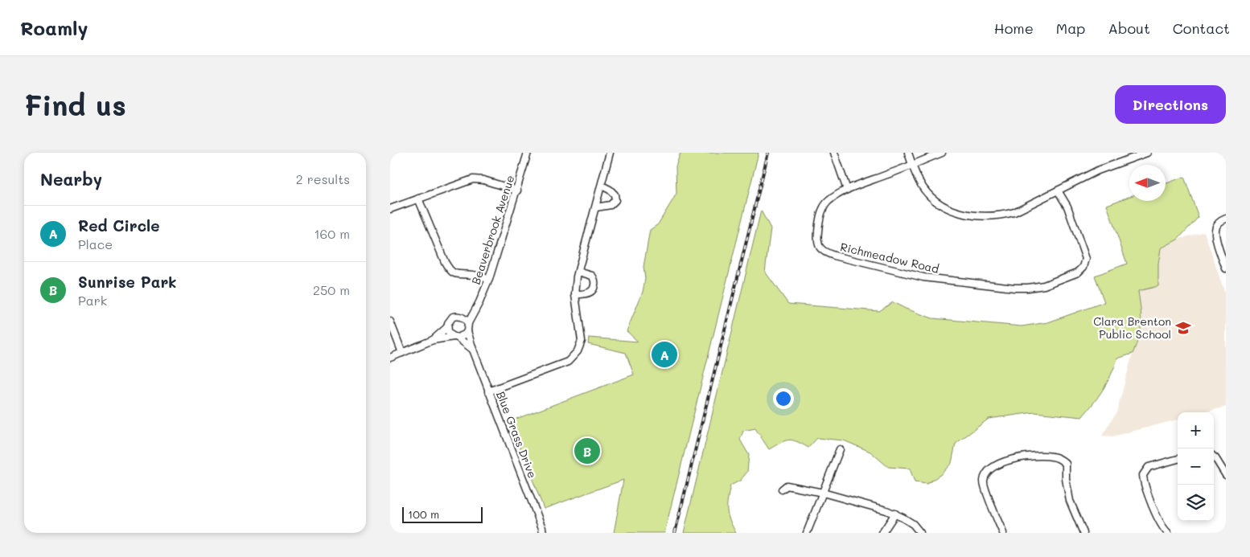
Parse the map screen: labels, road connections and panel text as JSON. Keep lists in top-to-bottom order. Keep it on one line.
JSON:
{"streets":{"street":["Beaverbrook Avenue","Richmeadow Road","Blue Grass Drive"]},"crossings":[["Beaverbrook Avenue","Blue Grass Drive"]],"places":{"school or university":["Clara Brenton Public School"]},"scale_bar":"100 m","north":"left","page":{"header":"Roamly","nav":["Home","Map","About","Contact"],"buttons":"Directions","title":"Find us","heading":["Nearby","2 results"],"list":[{"mark":"A","name":"Red Circle","note":"Place","value":"160 m"},{"mark":"B","name":"Sunrise Park","note":"Park","value":"250 m"}],"pins":["A","B"],"map_buttons":["+","−"],"scale":"100 m"}}
